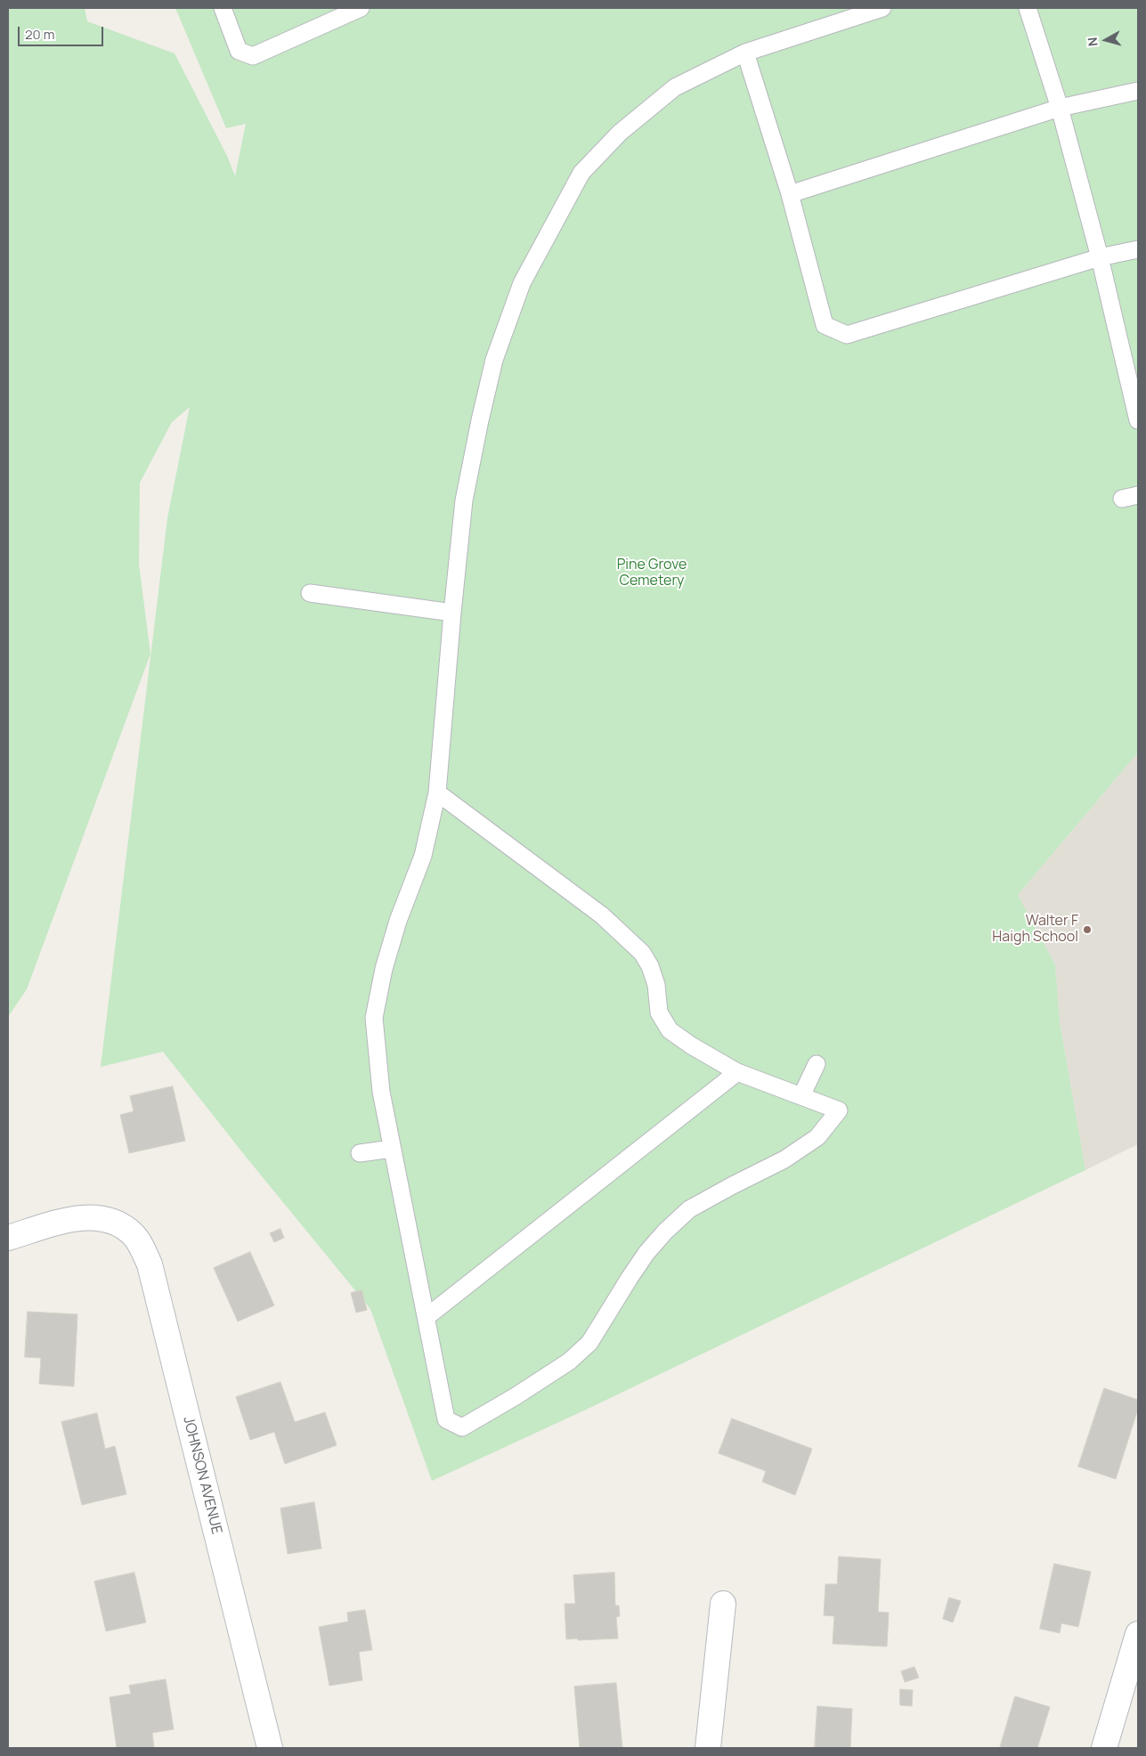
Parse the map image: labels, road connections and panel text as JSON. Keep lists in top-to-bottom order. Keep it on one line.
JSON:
{"streets":{"street":["JOHNSON AVENUE"]},"parks":["Pine Grove Cemetery"],"places":["Walter F Haigh School"],"scale_bar":"20 m","north":"left"}
